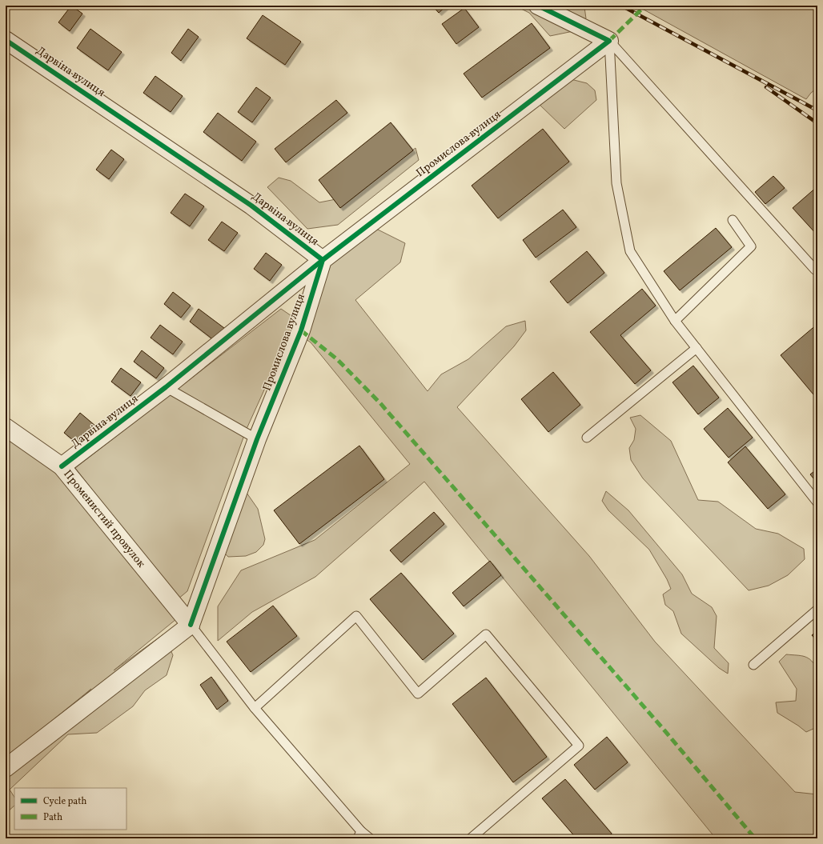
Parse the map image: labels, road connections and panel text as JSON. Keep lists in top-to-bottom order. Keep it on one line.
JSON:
{"streets":{"street":["Дарвіна вулиця","Промислова вулиця","Променистий провулок"]},"crossings":[["Дарвіна вулиця","Промислова вулиця"],["Дарвіна вулиця","Променистий провулок"],["Промислова вулиця","Променистий провулок"]],"legend":["Cycle path","Path"]}
